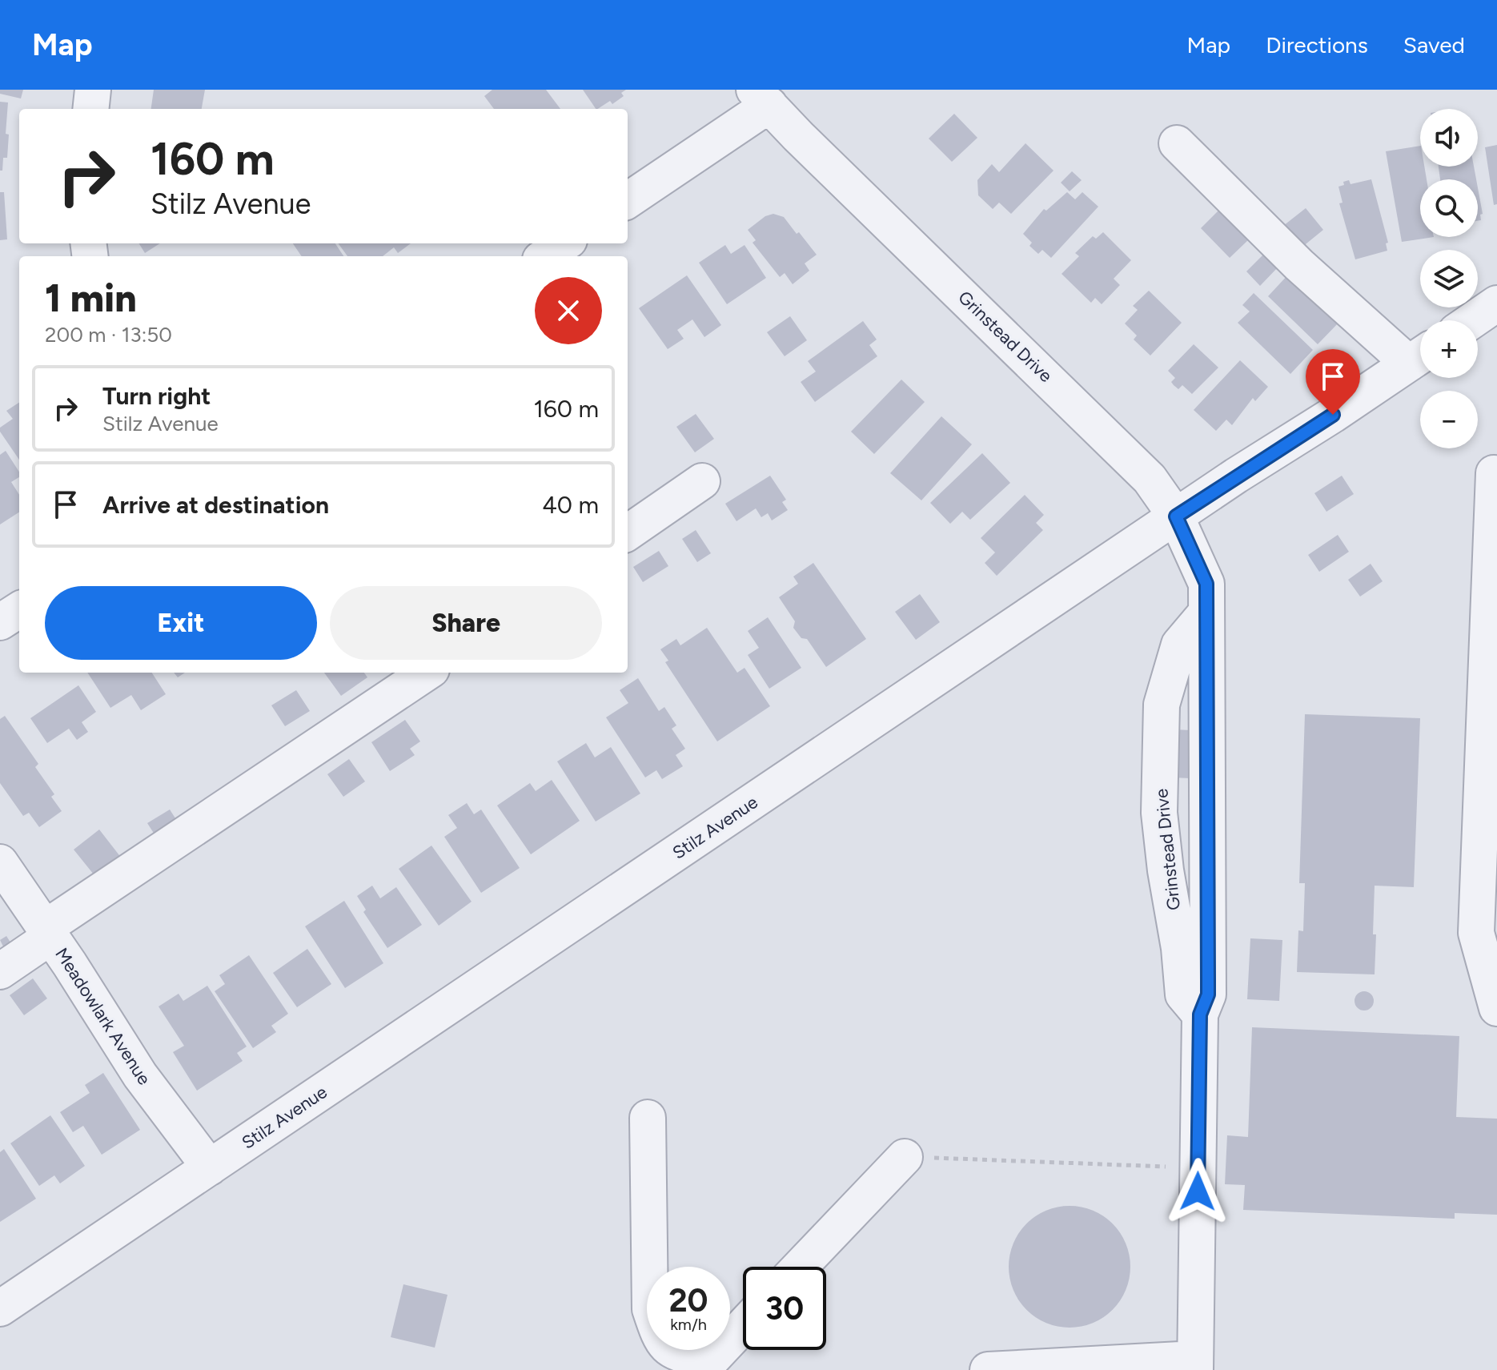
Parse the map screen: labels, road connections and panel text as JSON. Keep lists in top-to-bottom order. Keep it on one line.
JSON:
{"streets":{"street":["Grinstead Drive","Stilz Avenue","Meadowlark Avenue"]},"crossings":[["Grinstead Drive","Stilz Avenue"],["Stilz Avenue","Meadowlark Avenue"]],"page":{"header":"Map","nav":["Map","Directions","Saved"],"map_buttons":["+","−"],"turn":["160 m","Stilz Avenue"],"heading":["1 min","200 m · 13:50"],"list":[{"name":"Turn right","note":"Stilz Avenue","value":"160 m"},{"name":"Arrive at destination","value":"40 m"}],"buttons":["Exit","Share"],"speed":"20 km/h","limit":"30"}}
